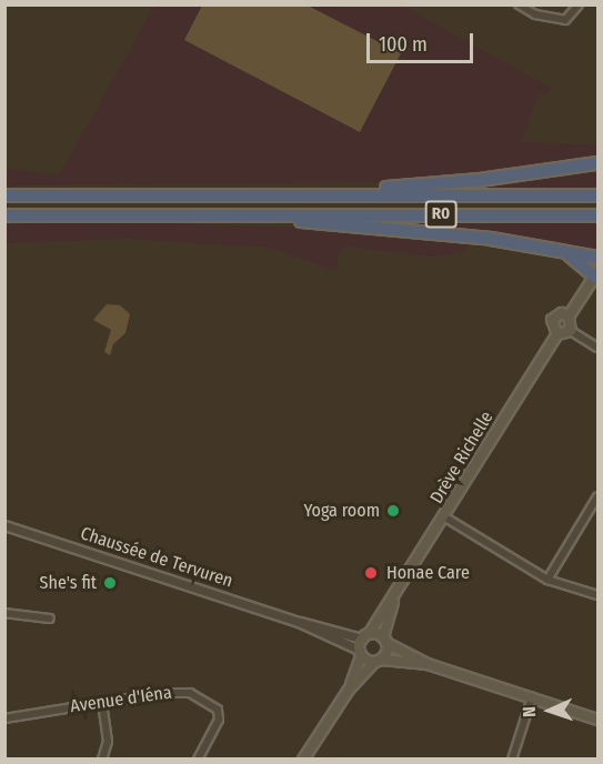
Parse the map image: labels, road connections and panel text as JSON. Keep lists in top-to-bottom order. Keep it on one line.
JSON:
{"streets":{"highway":["R0"],"main road":["Drève Richelle"],"street":["Chaussée de Tervuren","Avenue d'Iéna"]},"crossings":[["Drève Richelle","Chaussée de Tervuren"]],"places":["Yoga room","Honae Care","She's fit"],"scale_bar":"100 m","north":"left"}
